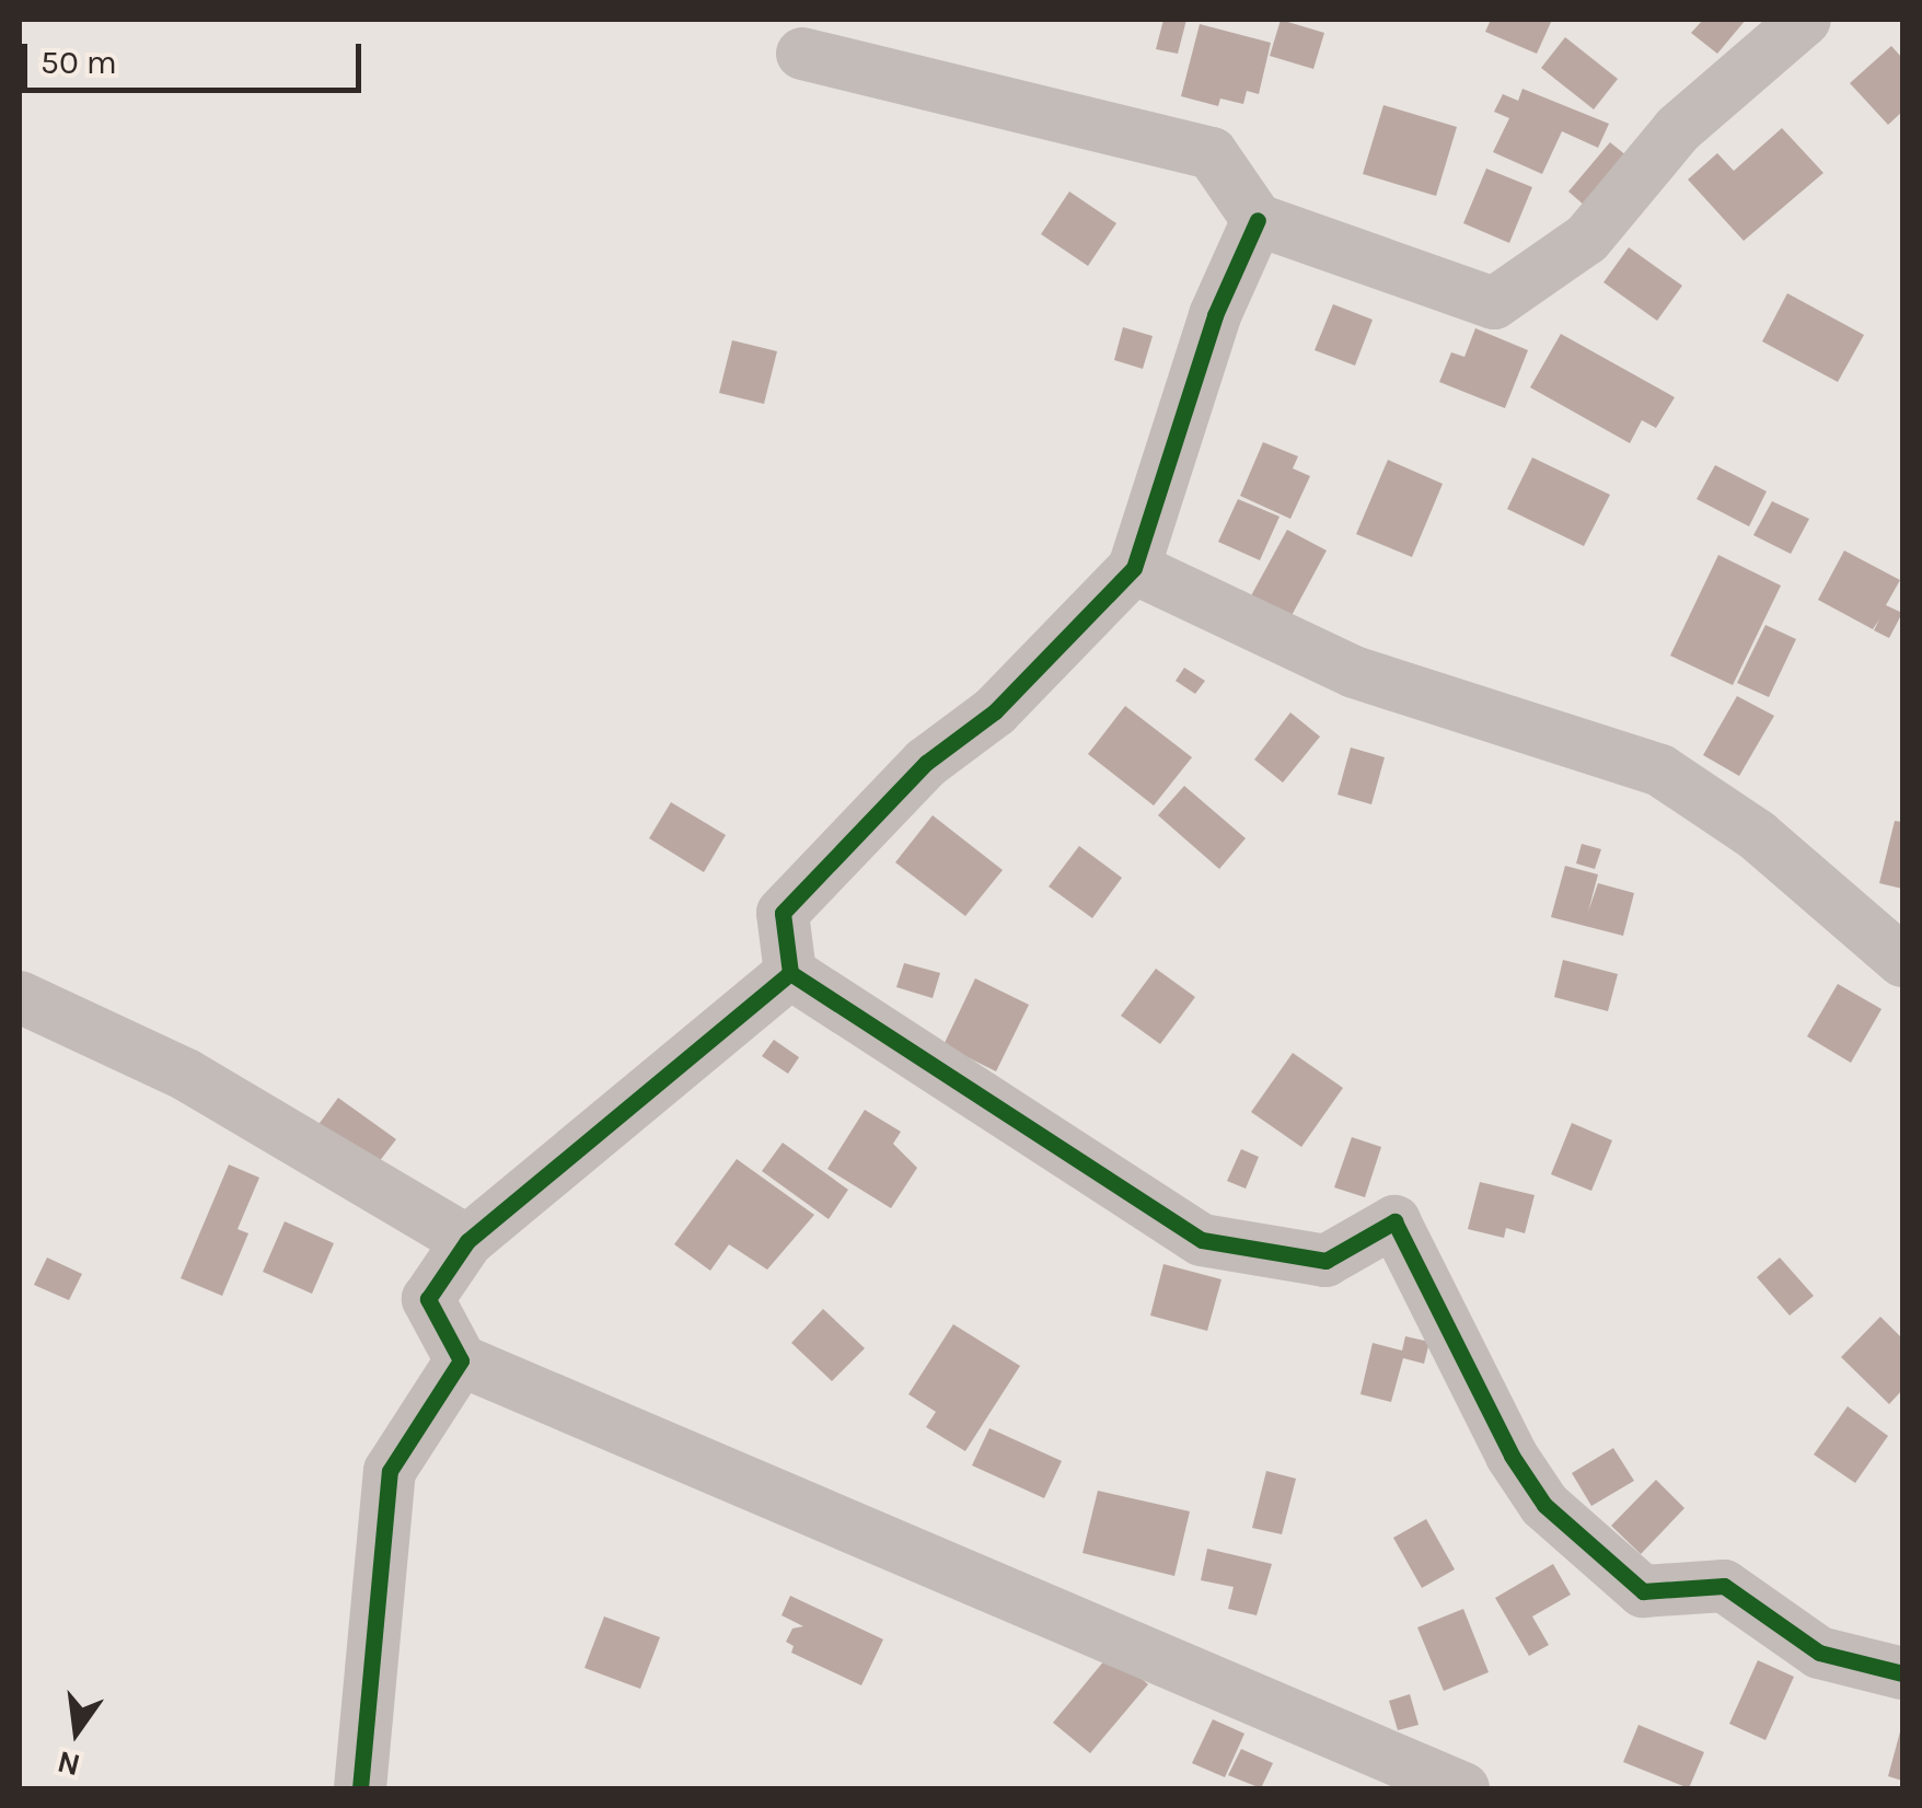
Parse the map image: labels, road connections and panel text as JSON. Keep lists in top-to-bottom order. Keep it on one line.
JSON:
{"scale_bar":"50 m","north":"bottom"}
